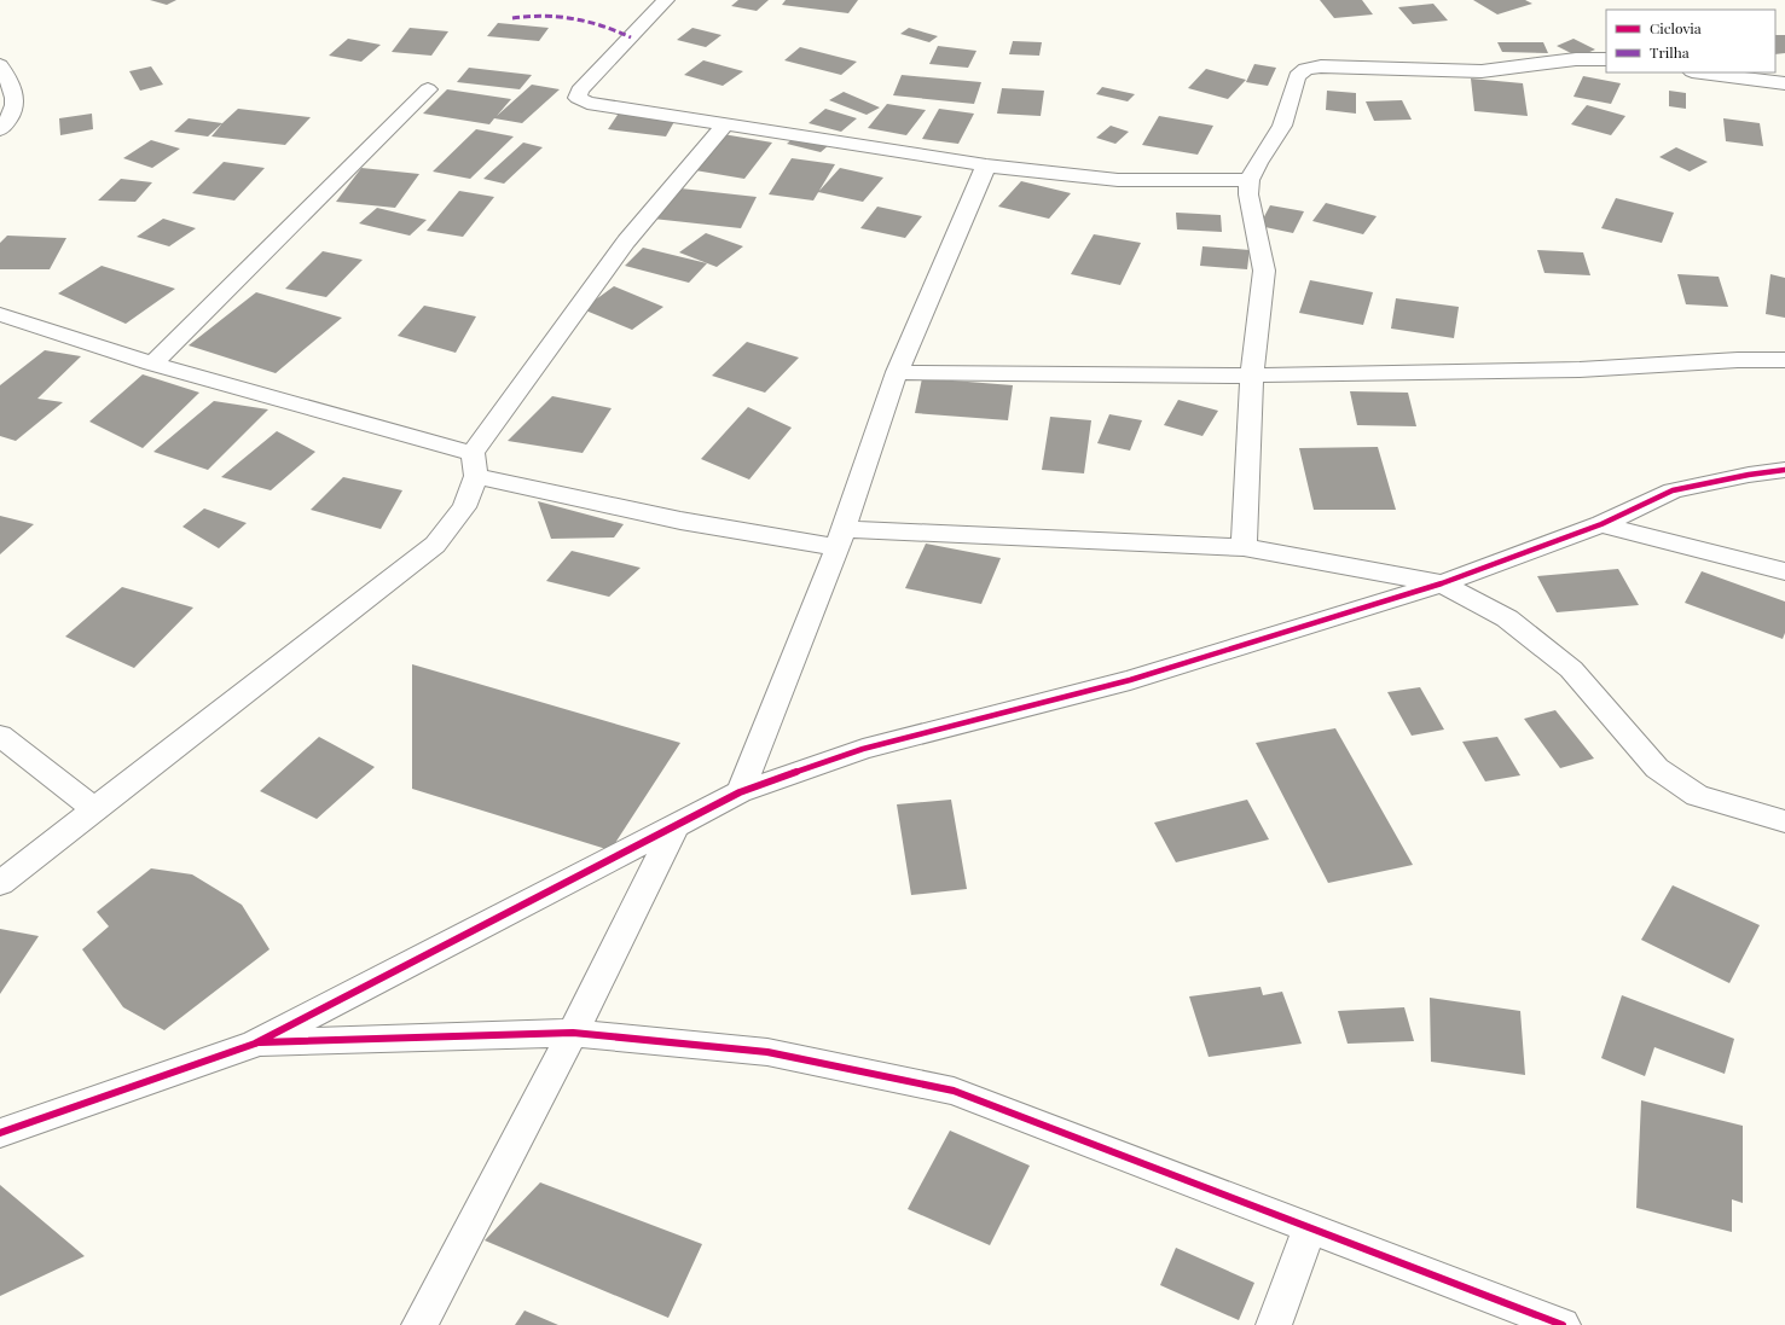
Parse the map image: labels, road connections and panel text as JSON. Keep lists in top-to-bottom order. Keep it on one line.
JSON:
{"legend":["Ciclovia","Trilha"]}
